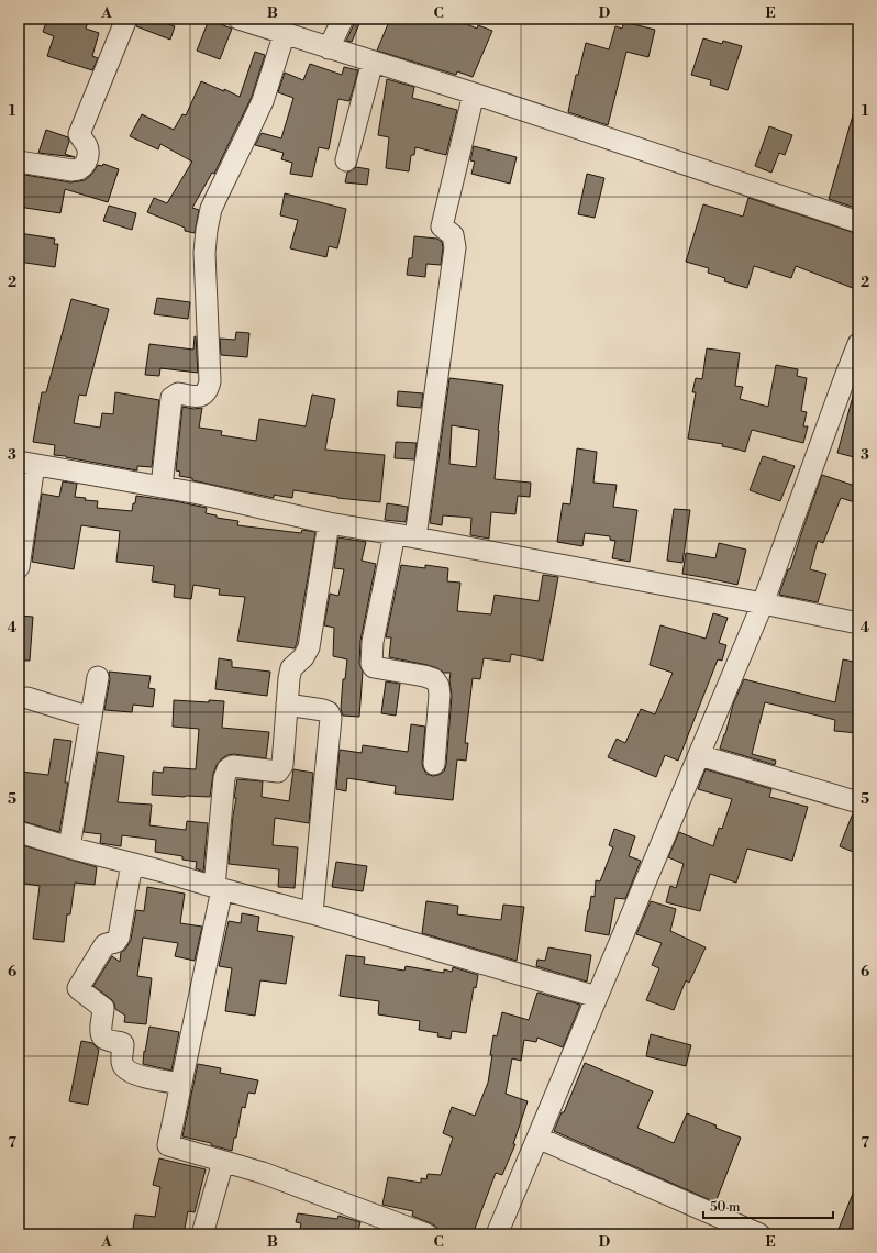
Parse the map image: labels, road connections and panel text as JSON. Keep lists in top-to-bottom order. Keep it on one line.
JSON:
{"scale_bar":"50 m","grid":{"columns":["A","B","C","D","E"],"rows":["1","2","3","4","5","6","7"]}}
